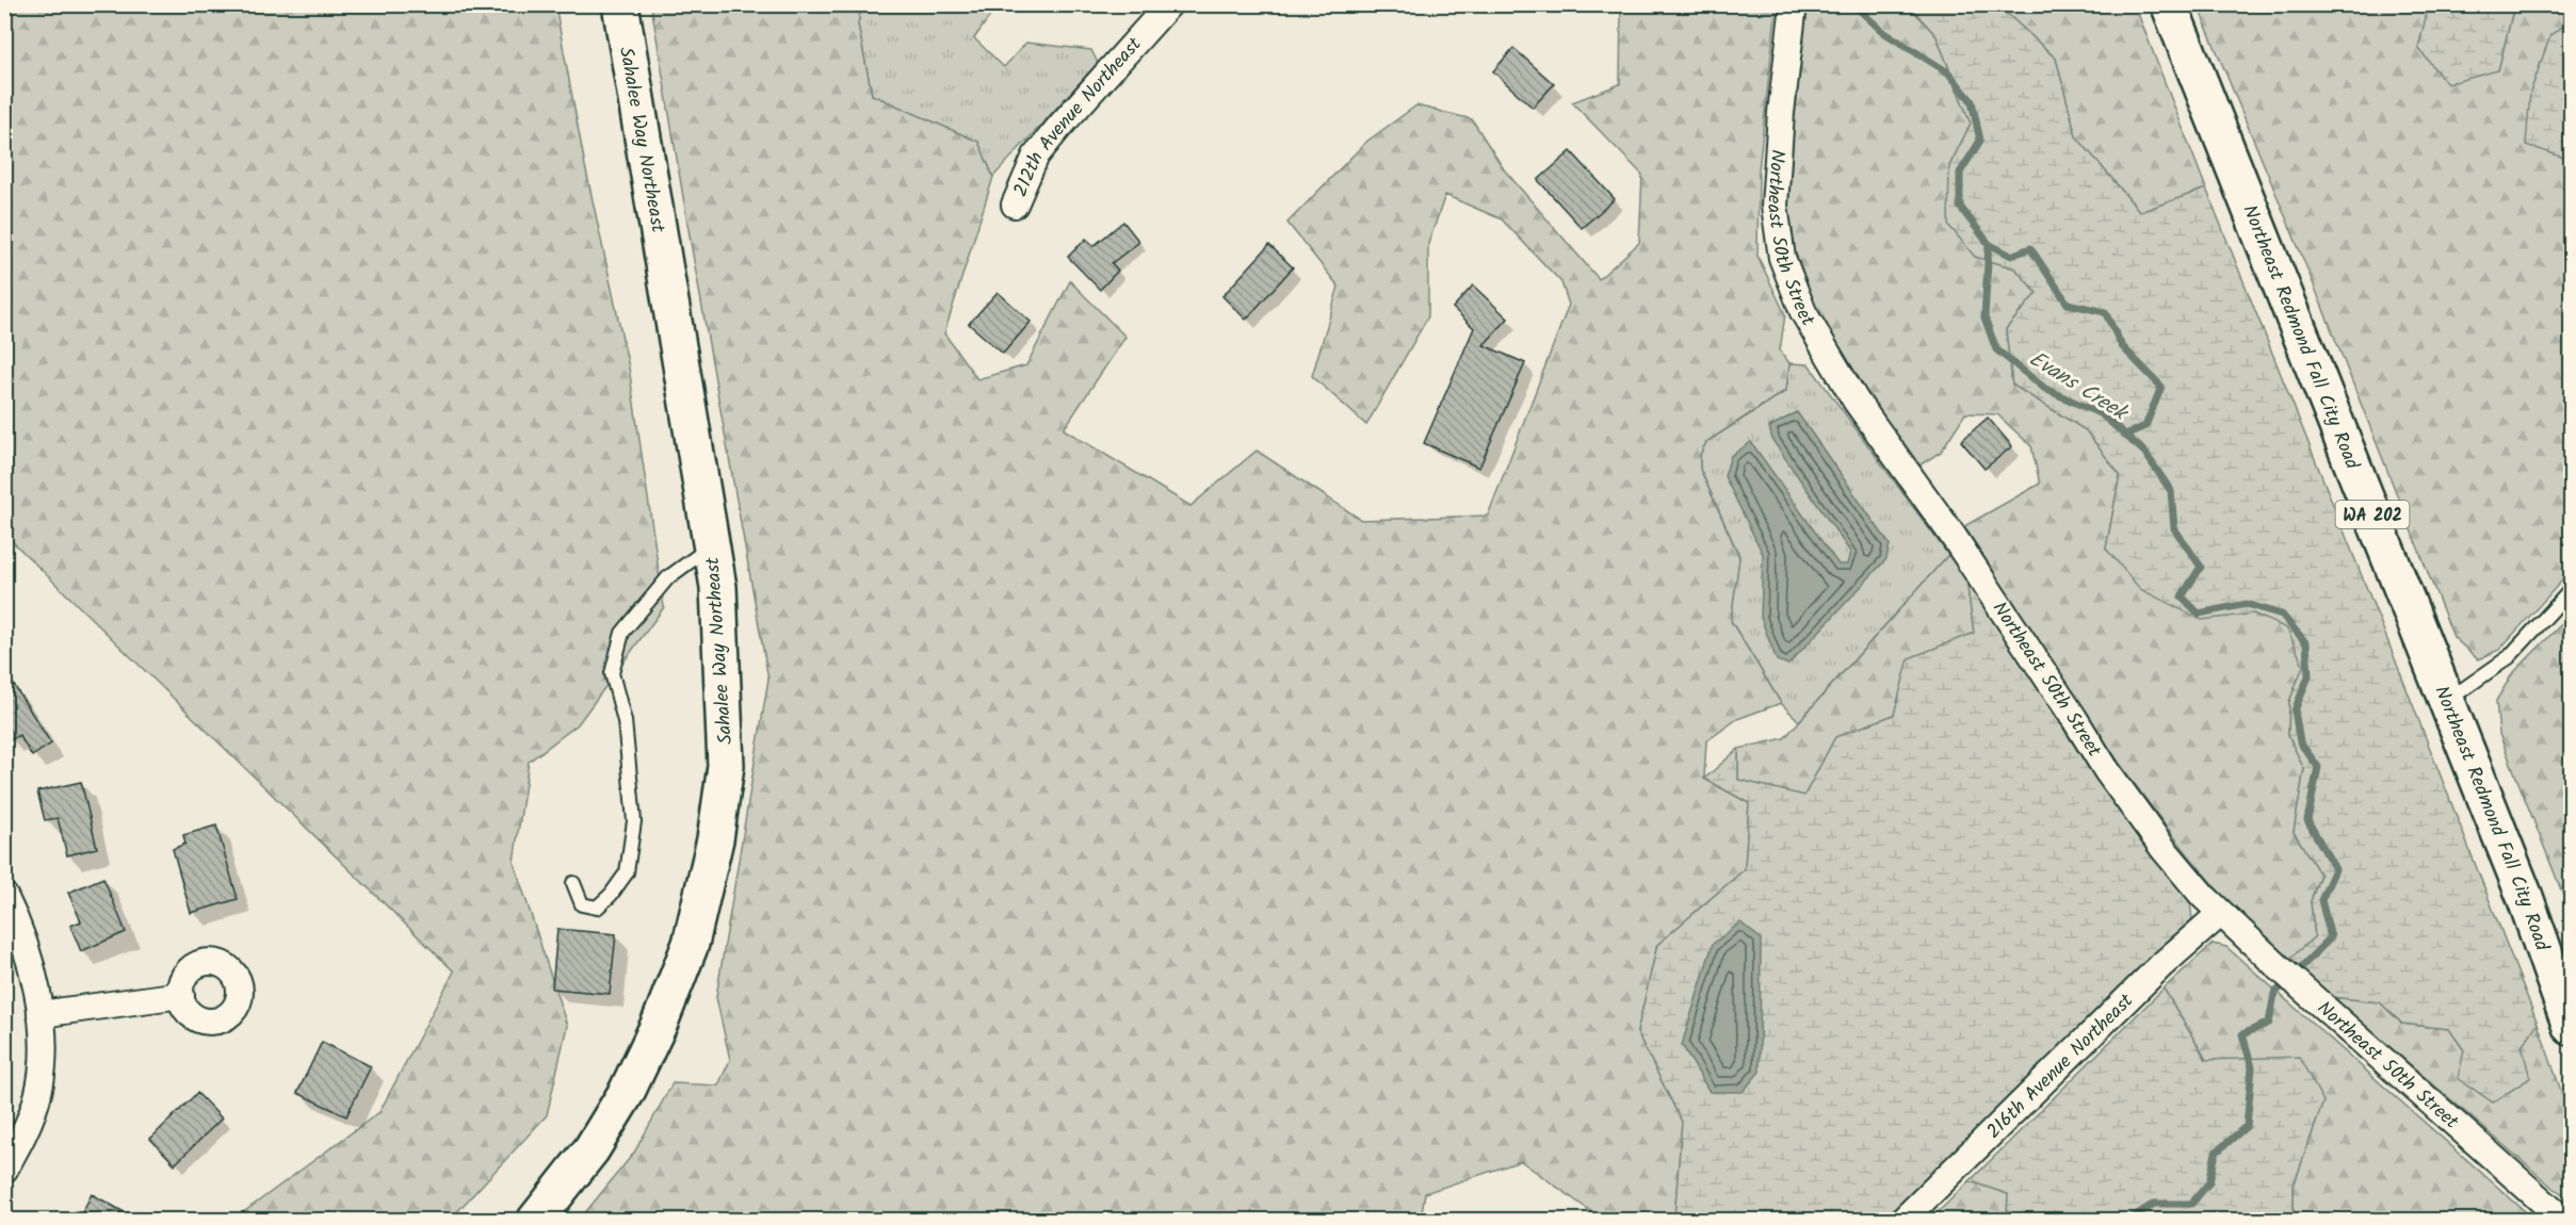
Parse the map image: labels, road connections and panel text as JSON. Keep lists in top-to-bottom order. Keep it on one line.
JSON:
{"streets":{"main road":["Sahalee Way Northeast","Northeast Redmond Fall City Road","WA 202"],"street":["212th Avenue Northeast","Northeast 50th Street","216th Avenue Northeast"]},"crossings":[["Northeast 50th Street","216th Avenue Northeast"]],"water":["Evans Creek"]}
